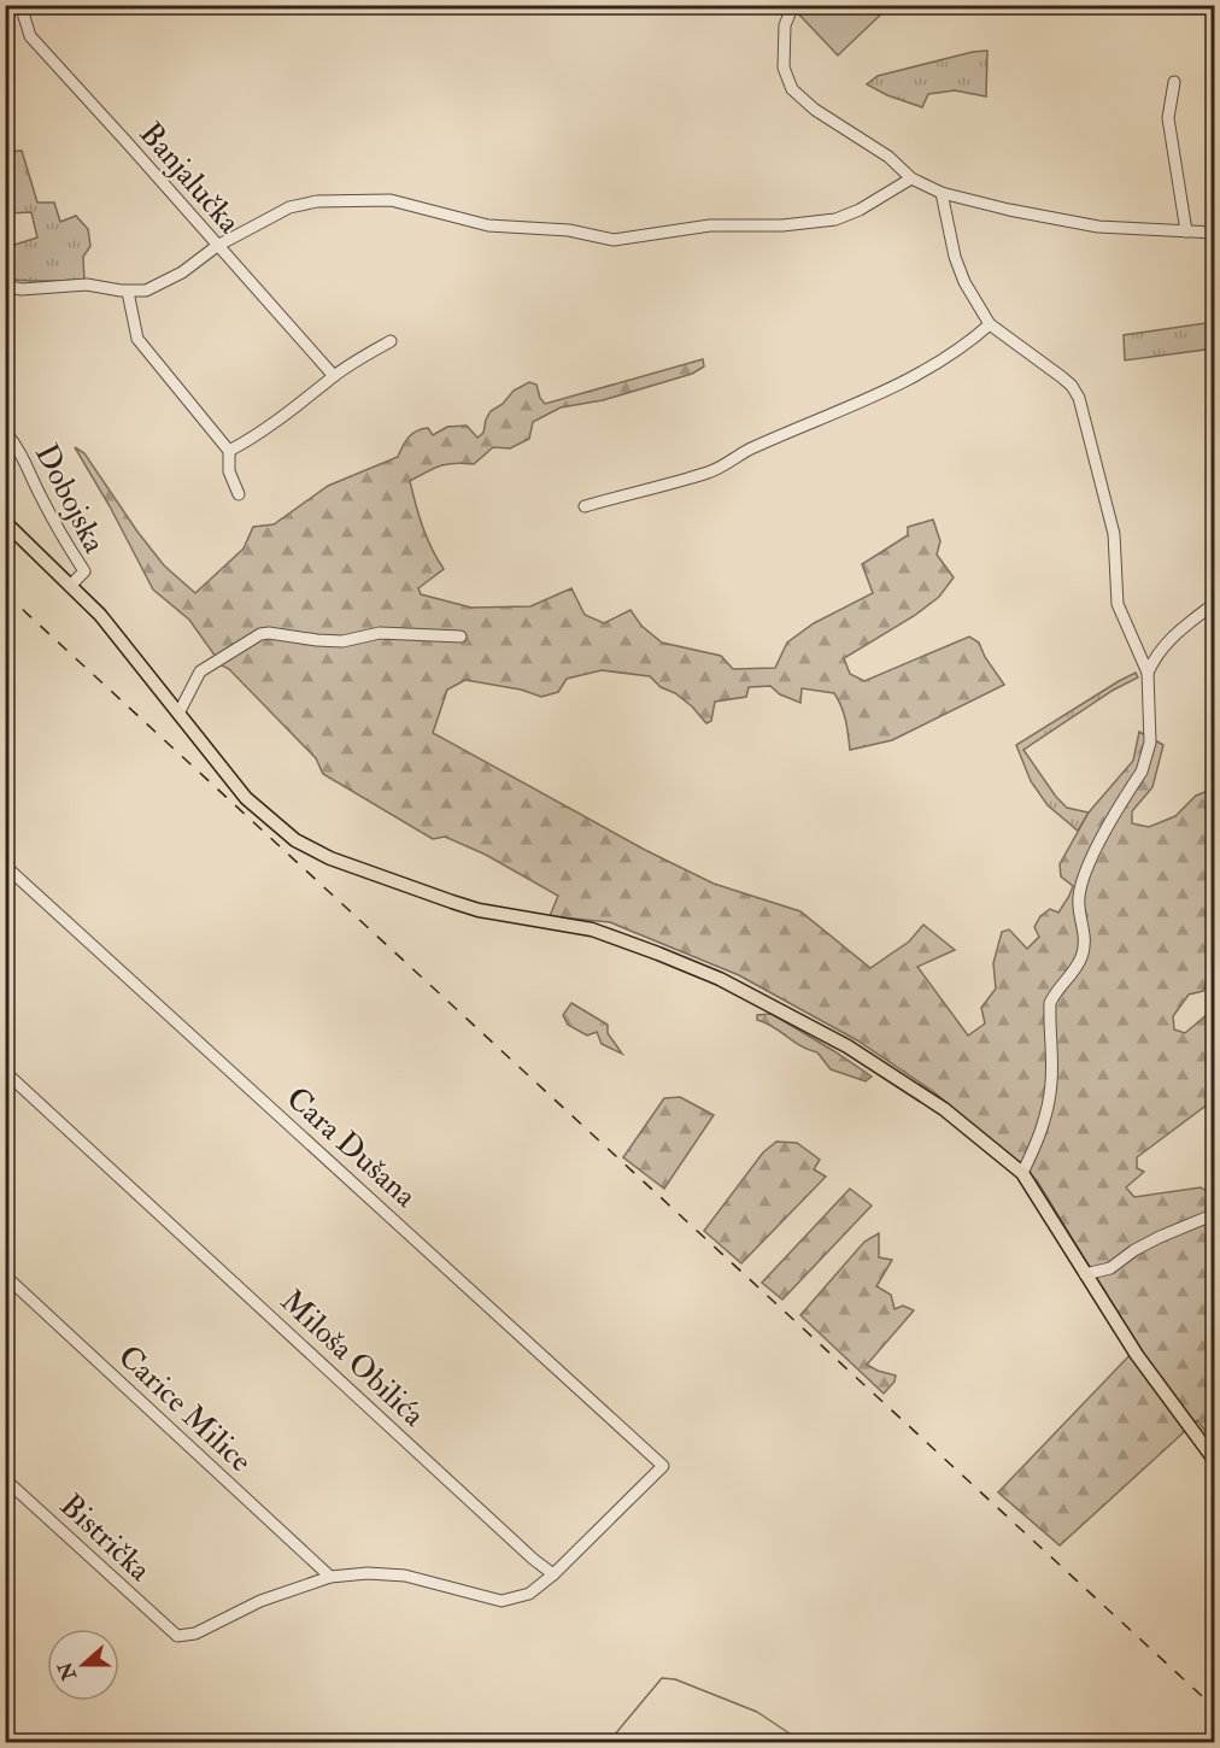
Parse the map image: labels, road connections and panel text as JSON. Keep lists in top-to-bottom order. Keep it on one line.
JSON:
{"streets":{"street":["Banjalučka","Dobojska","Cara Dušana","Miloša Obilića","Carice Milice","Bistrička"]},"crossings":[["Cara Dušana","Miloša Obilića"],["Carice Milice","Bistrička"]],"north":"left"}
